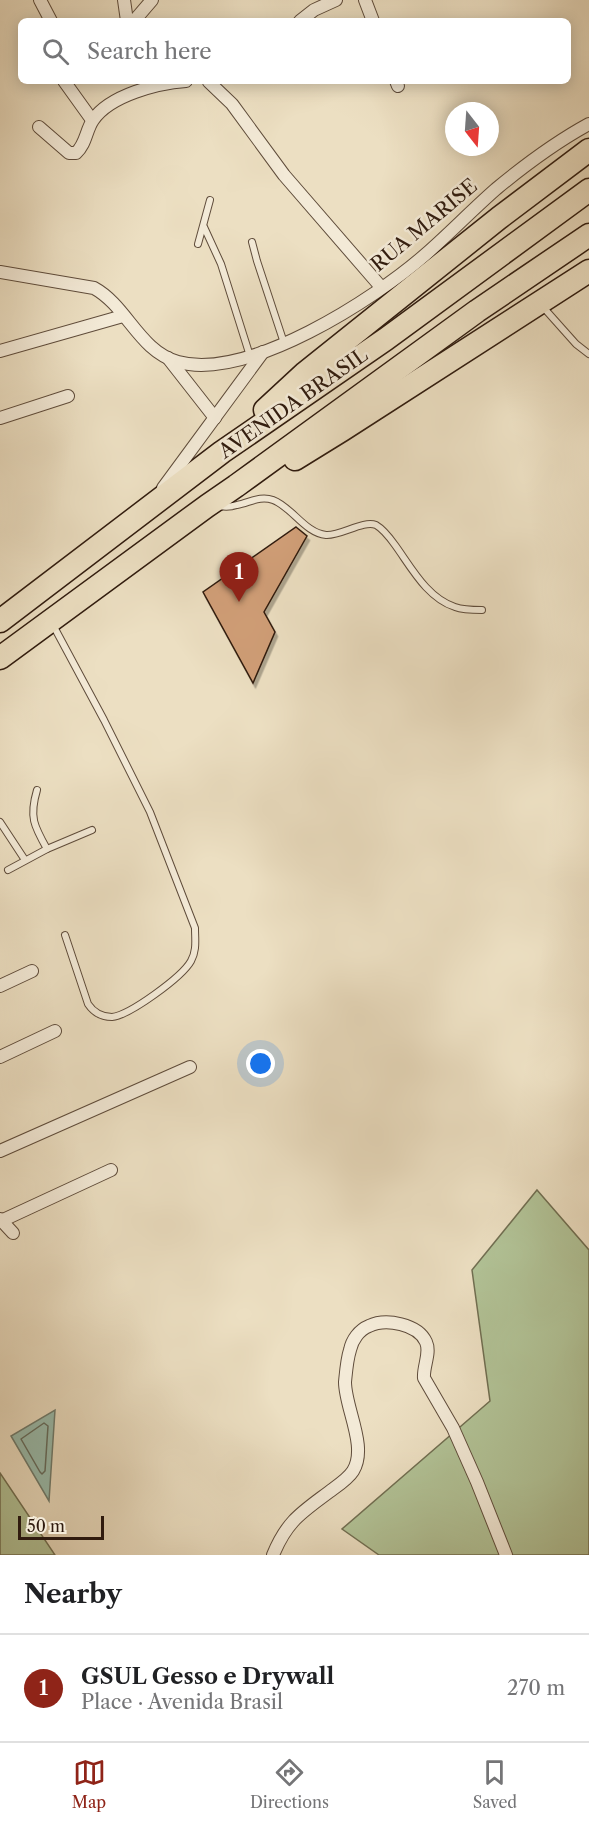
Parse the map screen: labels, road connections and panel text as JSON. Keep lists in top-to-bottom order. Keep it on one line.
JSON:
{"streets":{"highway":["AVENIDA BRASIL"],"street":["RUA MARISE"]},"scale_bar":"50 m","north":"bottom","page":{"search":"Search here","pins":"1","scale":"50 m","heading":"Nearby","list":[{"mark":"1","name":"GSUL Gesso e Drywall","note":"Place · Avenida Brasil","value":"270 m"}],"nav":["Map","Directions","Saved"]}}
